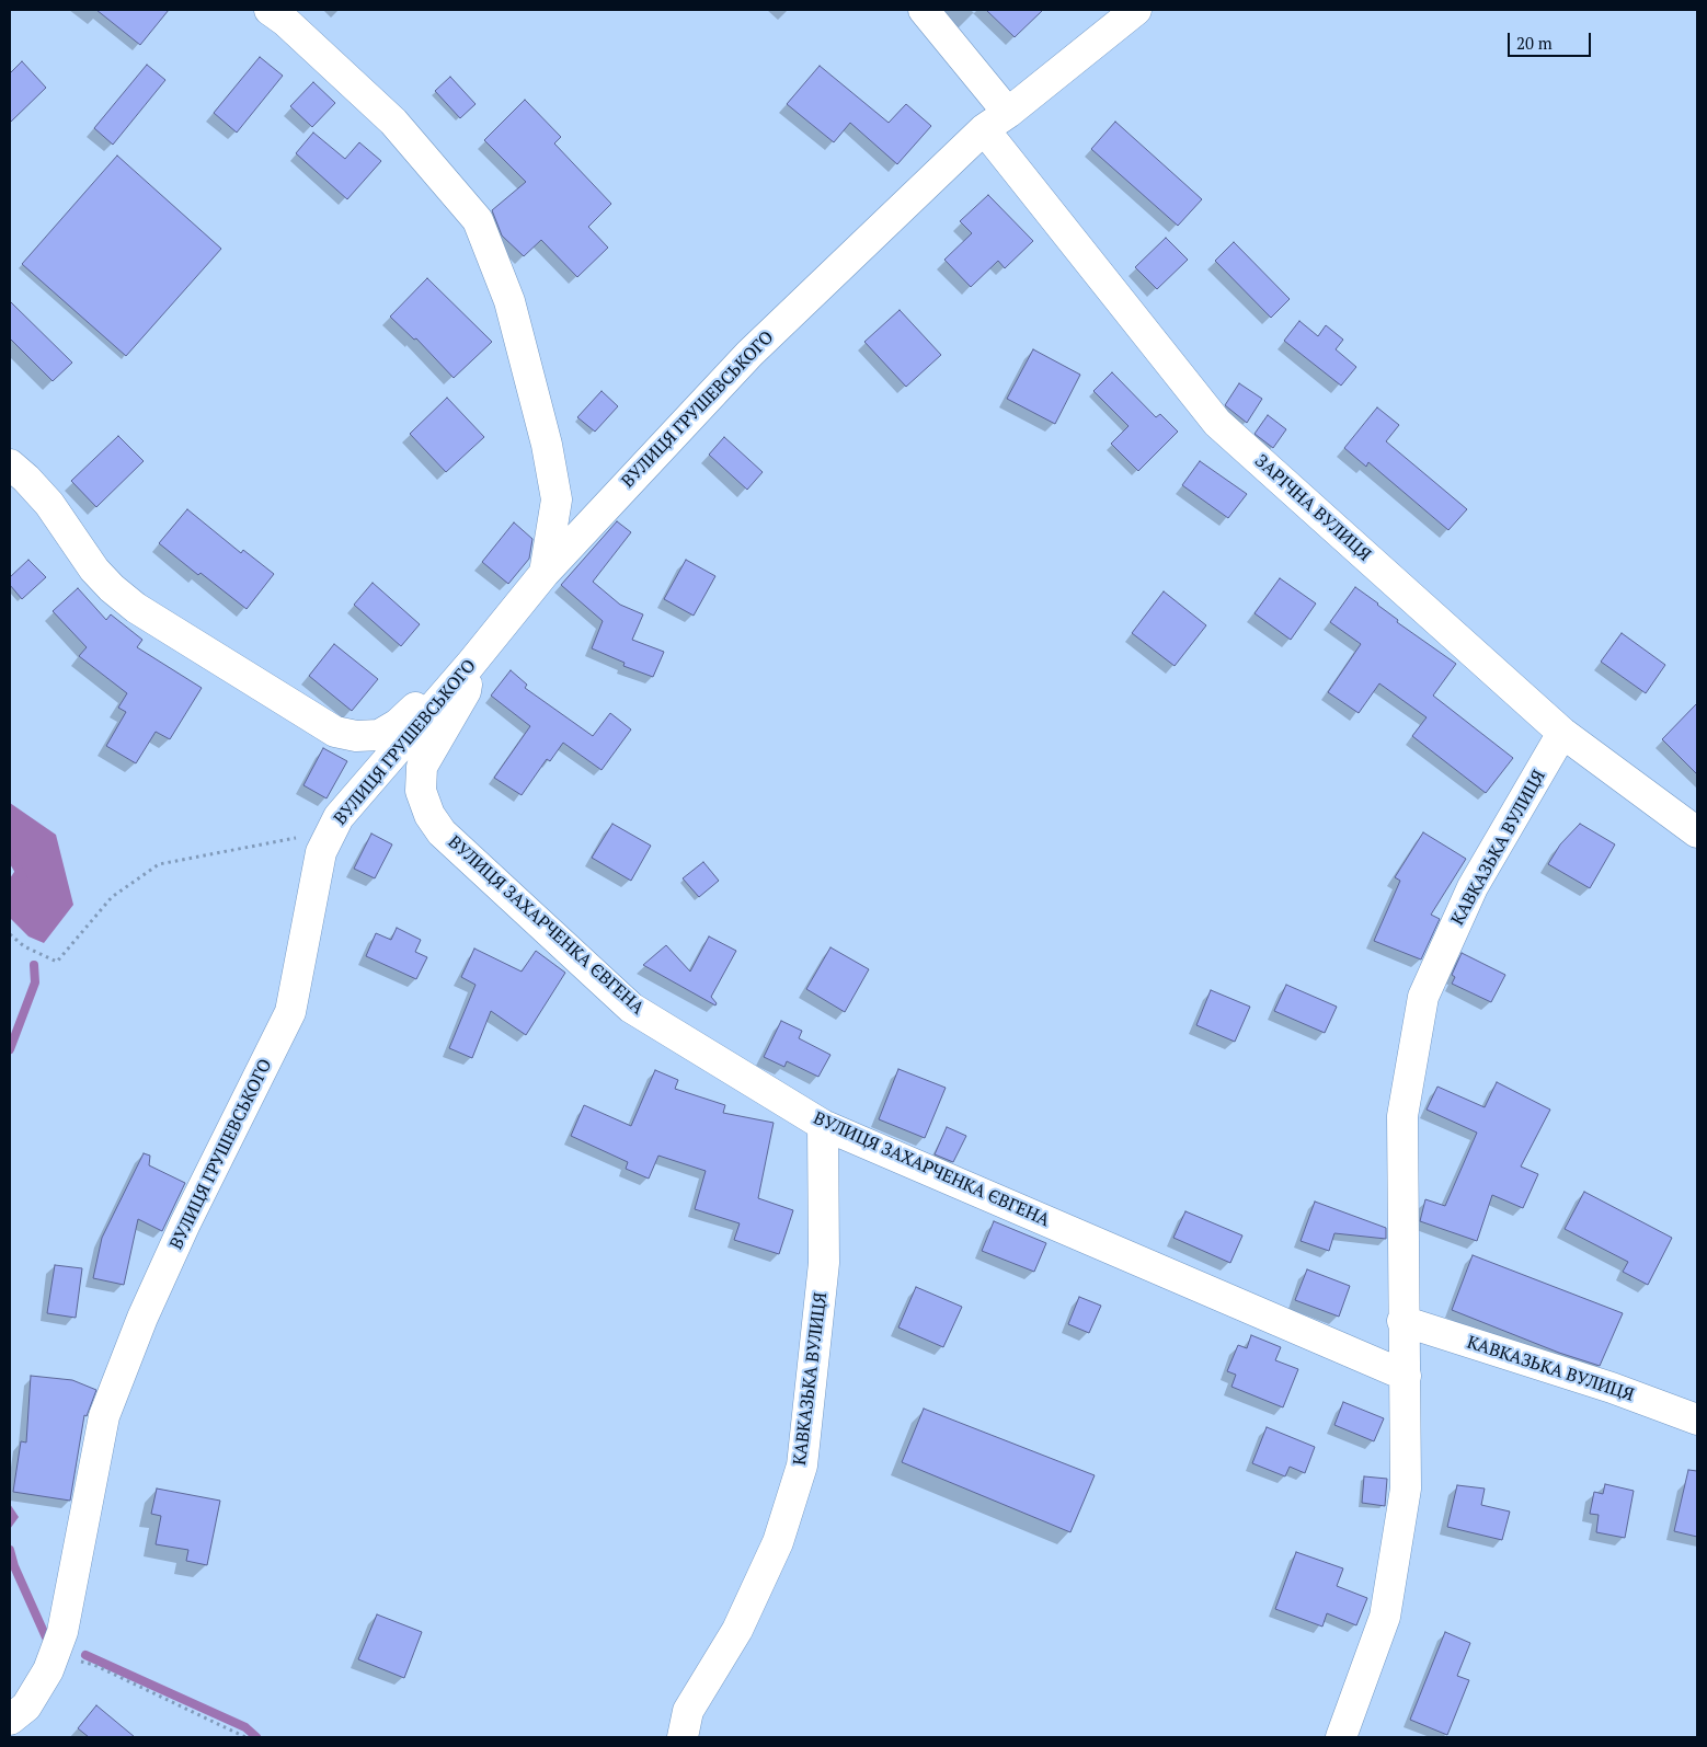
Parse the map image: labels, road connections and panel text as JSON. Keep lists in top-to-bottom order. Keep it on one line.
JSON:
{"streets":{"street":["ВУЛИЦЯ ГРУШЕВСЬКОГО","ЗАРІЧНА ВУЛИЦЯ","КАВКАЗЬКА ВУЛИЦЯ","ВУЛИЦЯ ЗАХАРЧЕНКА ЄВГЕНА"]},"crossings":[["ВУЛИЦЯ ГРУШЕВСЬКОГО","ЗАРІЧНА ВУЛИЦЯ"],["ВУЛИЦЯ ГРУШЕВСЬКОГО","ВУЛИЦЯ ЗАХАРЧЕНКА ЄВГЕНА"],["ЗАРІЧНА ВУЛИЦЯ","КАВКАЗЬКА ВУЛИЦЯ"],["КАВКАЗЬКА ВУЛИЦЯ","ВУЛИЦЯ ЗАХАРЧЕНКА ЄВГЕНА"]],"scale_bar":"20 m"}
